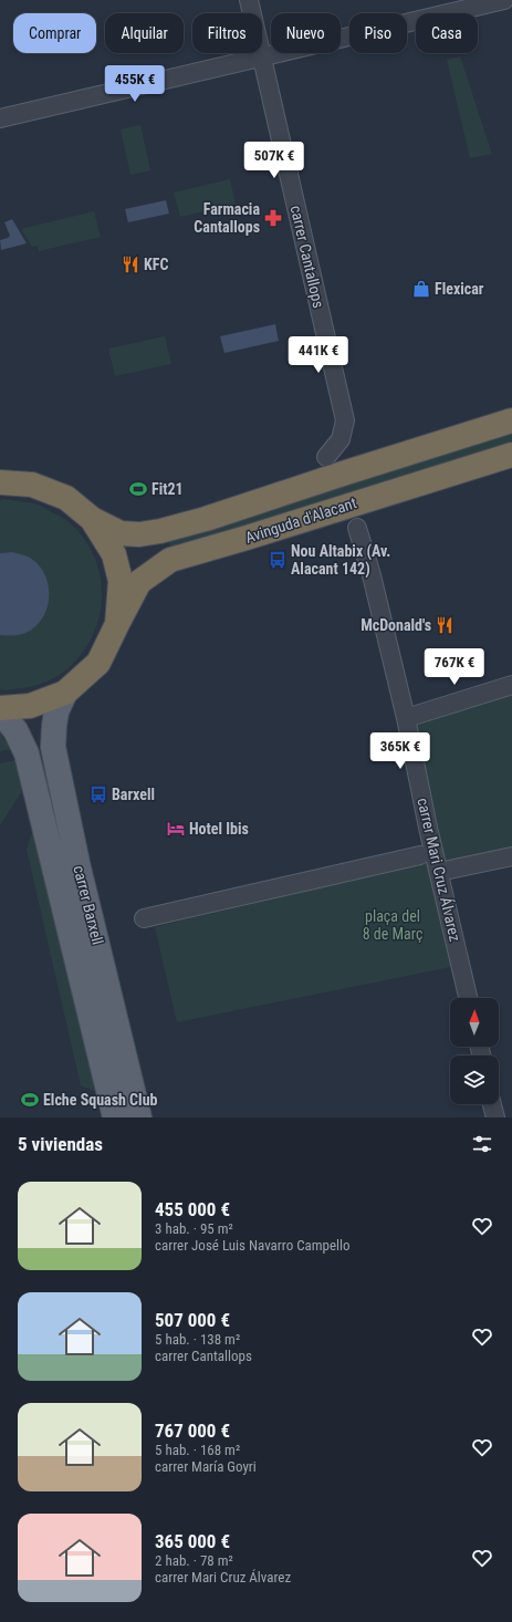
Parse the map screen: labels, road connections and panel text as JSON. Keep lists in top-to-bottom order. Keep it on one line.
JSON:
{"streets":{"highway":["Avinguda d'Alacant"],"main road":["carrer Barxell"],"street":["carrer Cantallops","carrer Mari Cruz Álvarez"]},"crossings":[["Avinguda d'Alacant","carrer Barxell"]],"parks":["plaça del 8 de Març"],"places":{"pharmacy":["Farmacia Cantallops"],"restaurant":["KFC","McDonald's"],"shop":["Flexicar"],"sports":["Fit21","Elche Squash Club"],"bus stop":["Nou Altabix (Av. Alacant 142)","Barxell"],"hotel":["Hotel Ibis"]},"north":"top","page":{"chip":["Comprar","Alquilar","Filtros","Nuevo","Piso","Casa"],"price":["455K €","507K €","441K €","767K €","365K €"],"heading":"5 viviendas","list":[{"name":"455 000 €","note":"3 hab. · 95 m² · carrer José Luis Navarro Campello"},{"name":"507 000 €","note":"5 hab. · 138 m² · carrer Cantallops"},{"name":"767 000 €","note":"5 hab. · 168 m² · carrer María Goyri"},{"name":"365 000 €","note":"2 hab. · 78 m² · carrer Mari Cruz Álvarez"}]}}
